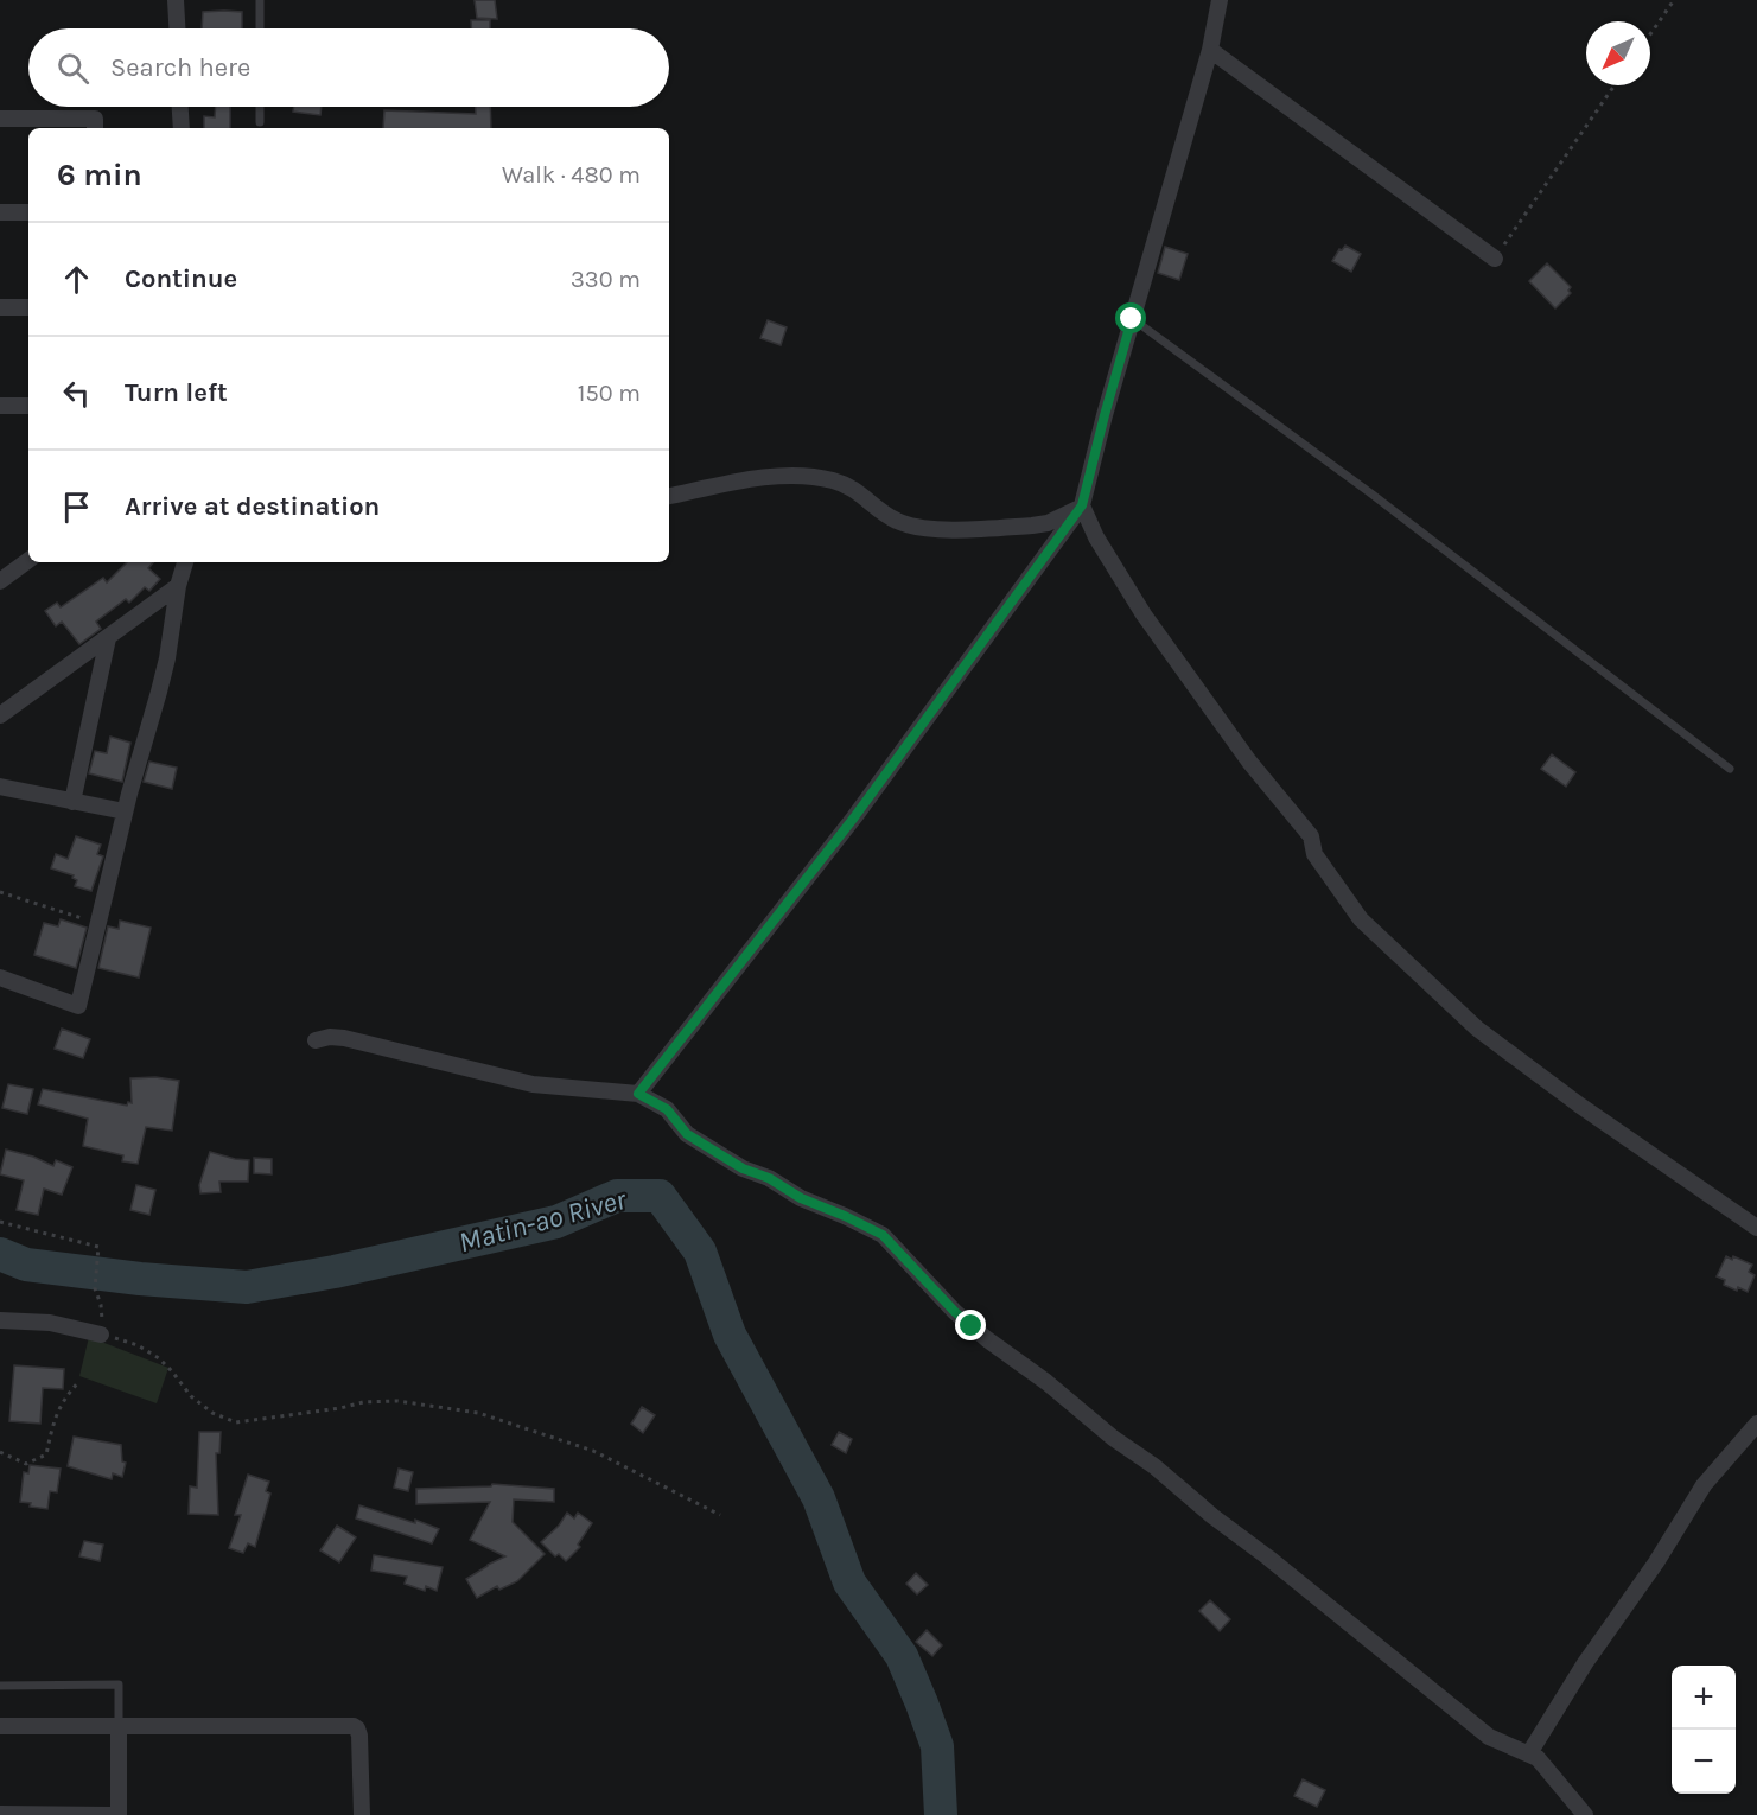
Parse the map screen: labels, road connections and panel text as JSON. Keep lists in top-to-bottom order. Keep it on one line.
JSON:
{"water":["Matin-ao River"],"north":"bottom left","page":{"search":"Search here","heading":["6 min","Walk · 480 m"],"list":[["Continue","330 m"],["Turn left","150 m"],"Arrive at destination"],"map_buttons":["+","−"]}}
